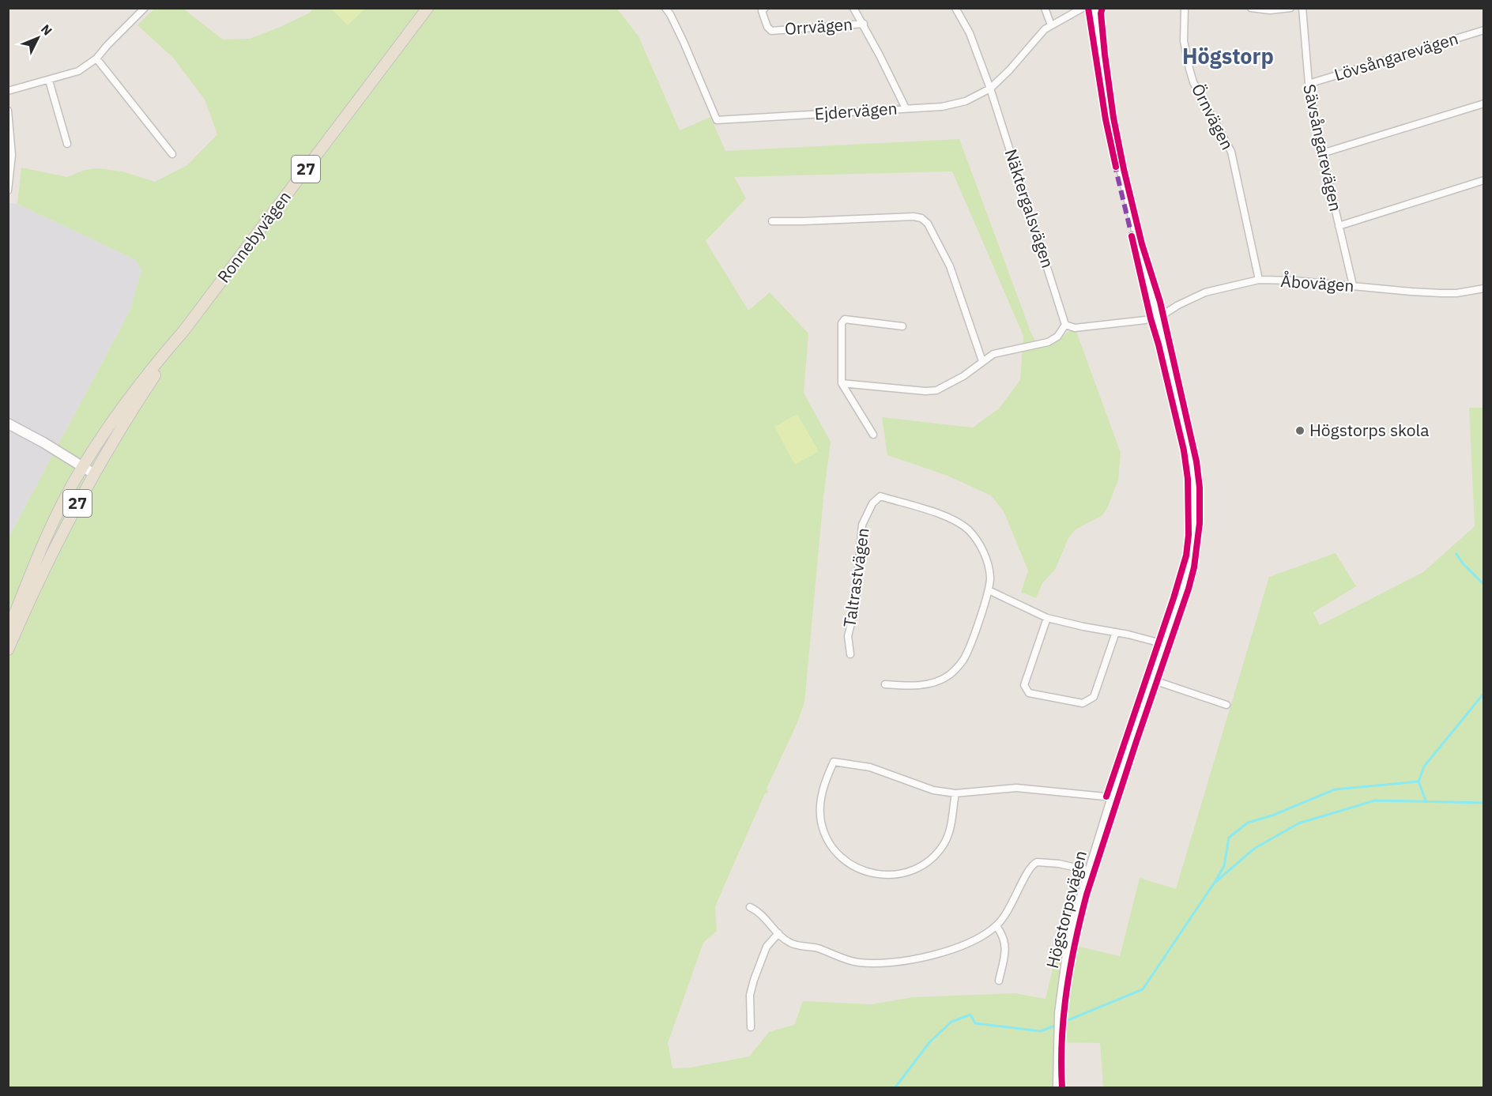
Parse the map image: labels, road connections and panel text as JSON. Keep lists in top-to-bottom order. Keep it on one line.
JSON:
{"streets":{"main road":["27","Ronnebyvägen"],"street":["Orrvägen","Lövsångarevägen","Ejdervägen","Örnvägen","Sävsångarevägen","Näktergalsvägen","Åbovägen","Taltrastvägen","Högstorpsvägen"]},"crossings":[["Orrvägen","Ejdervägen"],["Lövsångarevägen","Sävsångarevägen"],["Ejdervägen","Näktergalsvägen"],["Örnvägen","Åbovägen"],["Sävsångarevägen","Åbovägen"],["Åbovägen","Högstorpsvägen"]],"districts":["Högstorp"],"places":["Högstorps skola"],"north":"top right"}
